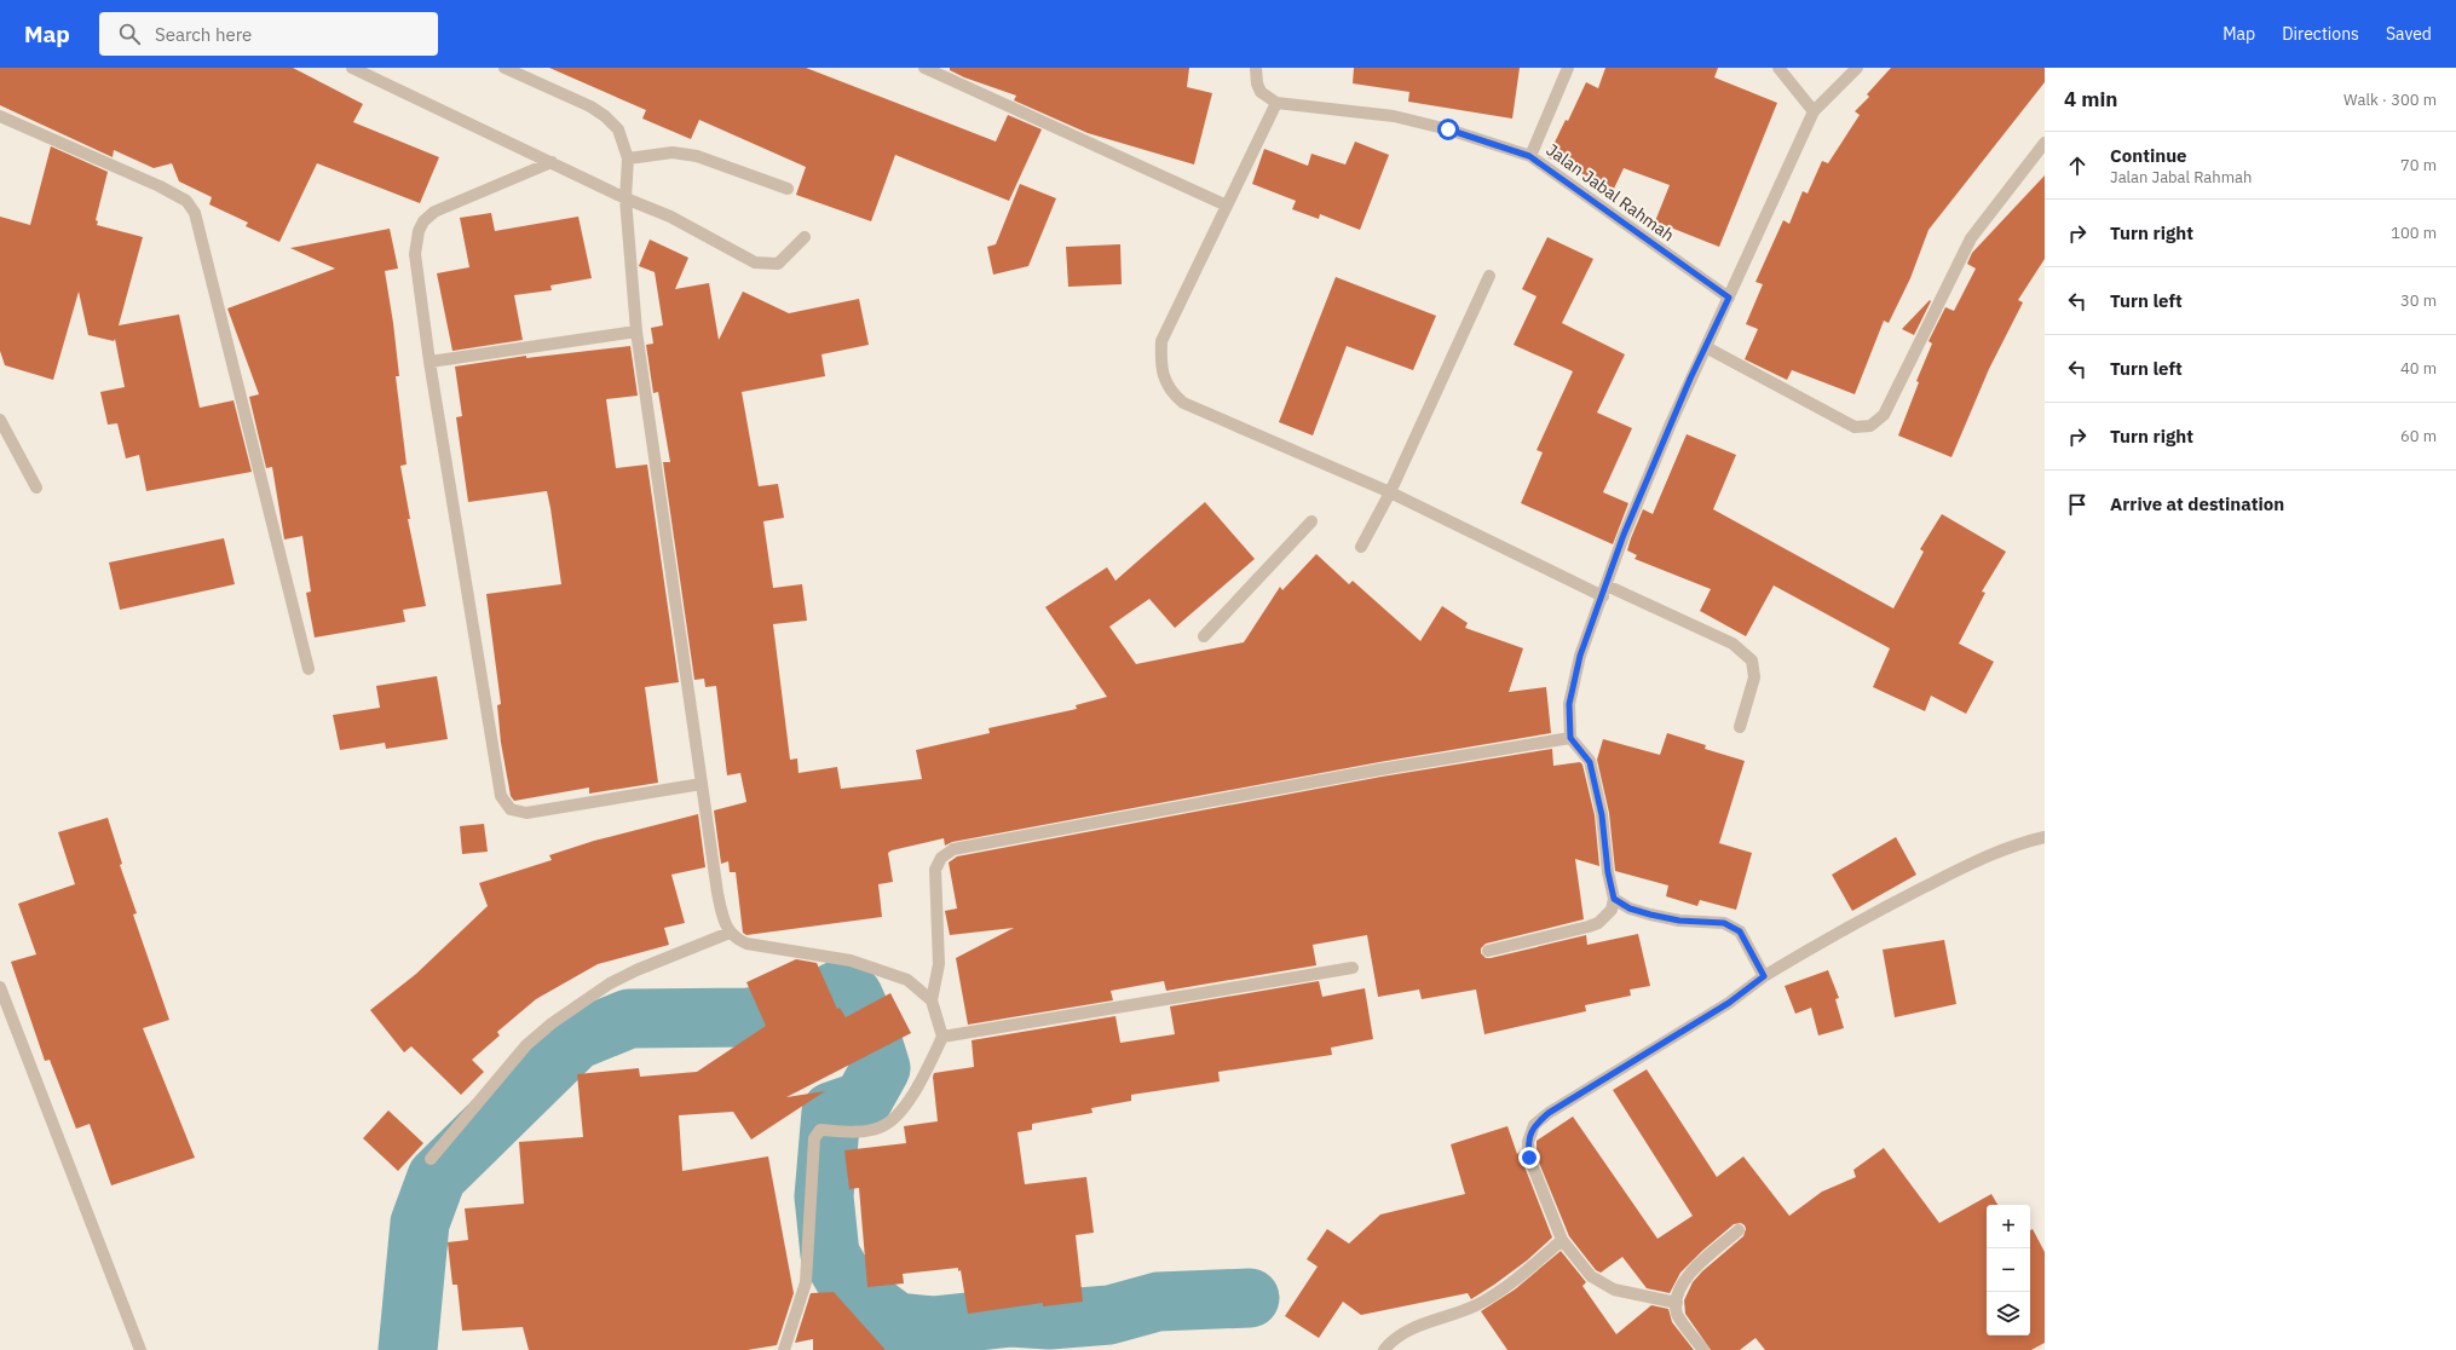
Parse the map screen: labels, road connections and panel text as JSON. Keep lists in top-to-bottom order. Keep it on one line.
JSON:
{"streets":{"street":["Jalan Jabal Rahmah"]},"page":{"header":"Map","search":"Search here","nav":["Map","Directions","Saved"],"heading":["4 min","Walk · 300 m"],"list":[["Continue","Jalan Jabal Rahmah","70 m"],["Turn right","100 m"],["Turn left","30 m"],["Turn left","40 m"],["Turn right","60 m"],"Arrive at destination"],"map_buttons":["+","−"]}}
